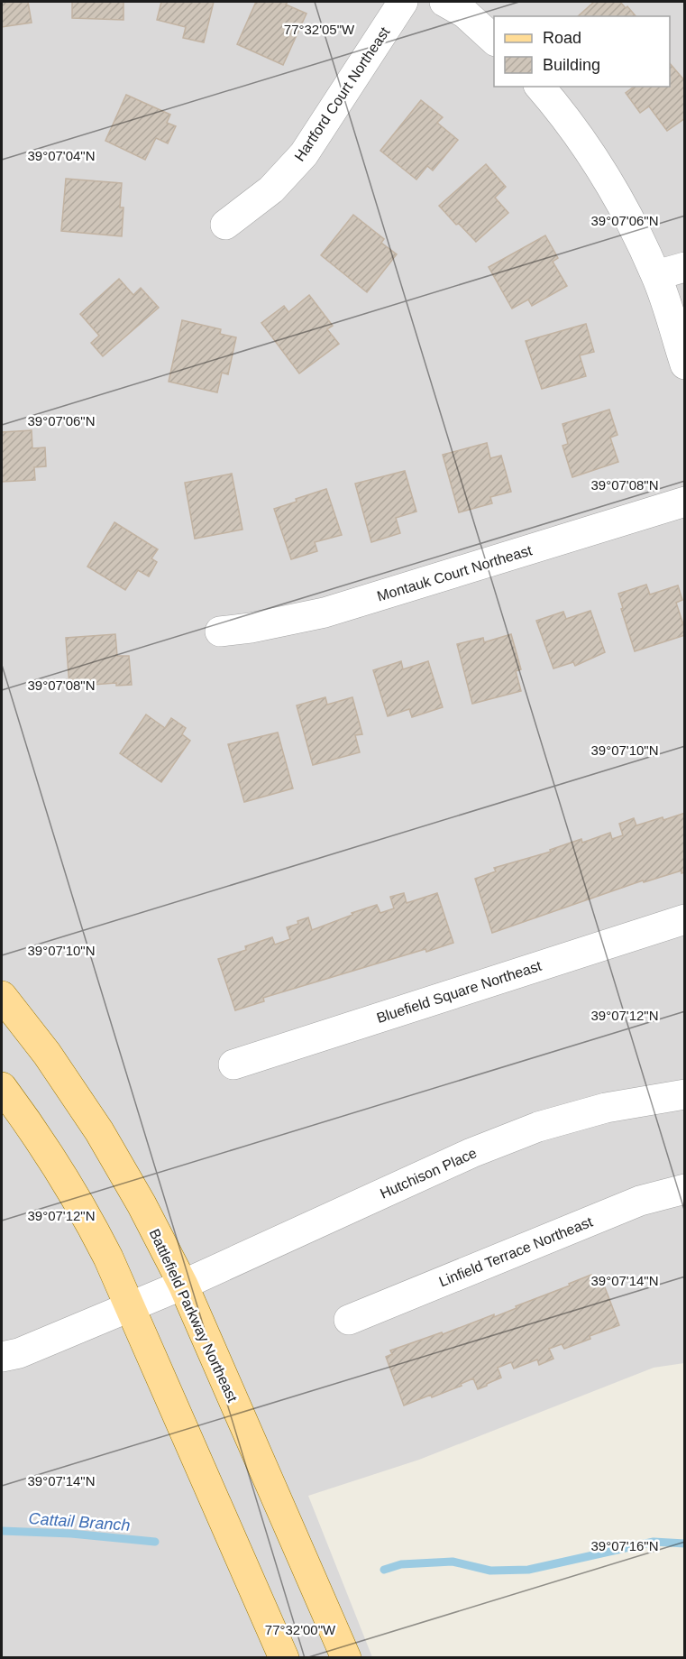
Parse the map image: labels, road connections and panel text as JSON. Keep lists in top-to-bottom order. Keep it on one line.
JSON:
{"streets":{"main road":["Battlefield Parkway Northeast"],"street":["Hartford Court Northeast","Montauk Court Northeast","Bluefield Square Northeast","Hutchison Place","Linfield Terrace Northeast"]},"crossings":[["Hutchison Place","Battlefield Parkway Northeast"]],"water":["Cattail Branch"],"legend":["Road","Building"],"coordinates":["77°32'05\"W","39°07'04\"N","39°07'06\"N","39°07'08\"N","39°07'10\"N","39°07'12\"N","39°07'14\"N","39°07'16\"N","77°32'00\"W"]}
